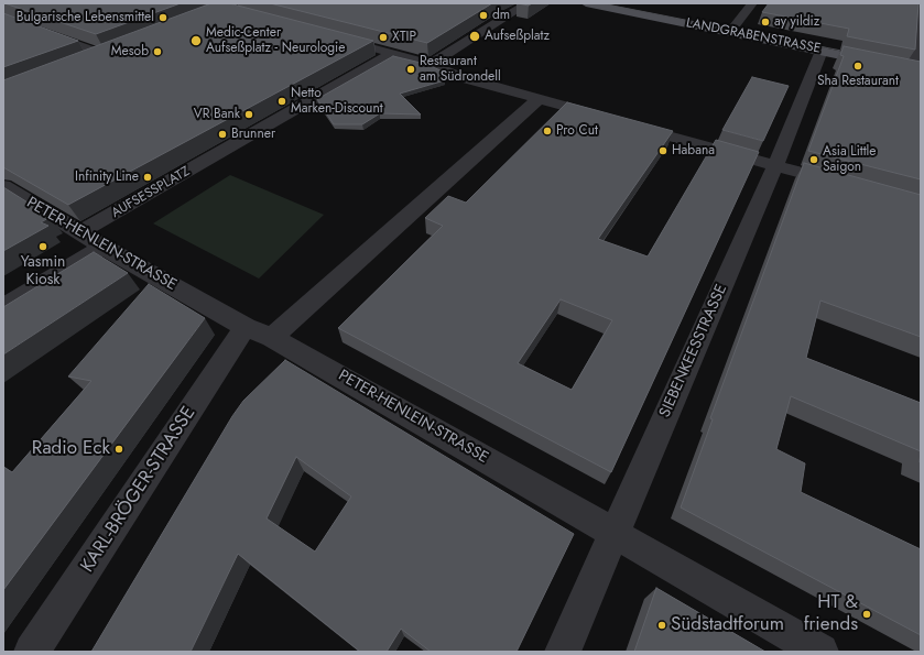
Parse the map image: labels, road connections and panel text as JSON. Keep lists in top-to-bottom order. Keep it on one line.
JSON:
{"streets":{"main road":["LANDGRABENSTRASSE"],"street":["AUFSESSPLATZ","PETER-HENLEIN-STRASSE","SIEBENKEESSTRASSE","KARL-BRÖGER-STRASSE"]},"crossings":[["LANDGRABENSTRASSE","SIEBENKEESSTRASSE"],["AUFSESSPLATZ","PETER-HENLEIN-STRASSE"],["PETER-HENLEIN-STRASSE","SIEBENKEESSTRASSE"],["PETER-HENLEIN-STRASSE","KARL-BRÖGER-STRASSE"]],"places":["dm","Bulgarische Lebensmittel","ay yildiz","Aufseßplatz","XTIP","Medic-Center Aufseßplatz - Neurologie","Mesob","Sha Restaurant","Restaurant am Südrondell","Netto Marken-Discount","VR Bank","Pro Cut","Brunner","Habana","Asia Little Saigon","Infinity Line","Yasmin Kiosk","Radio Eck","HT & friends","Südstadtforum"]}
